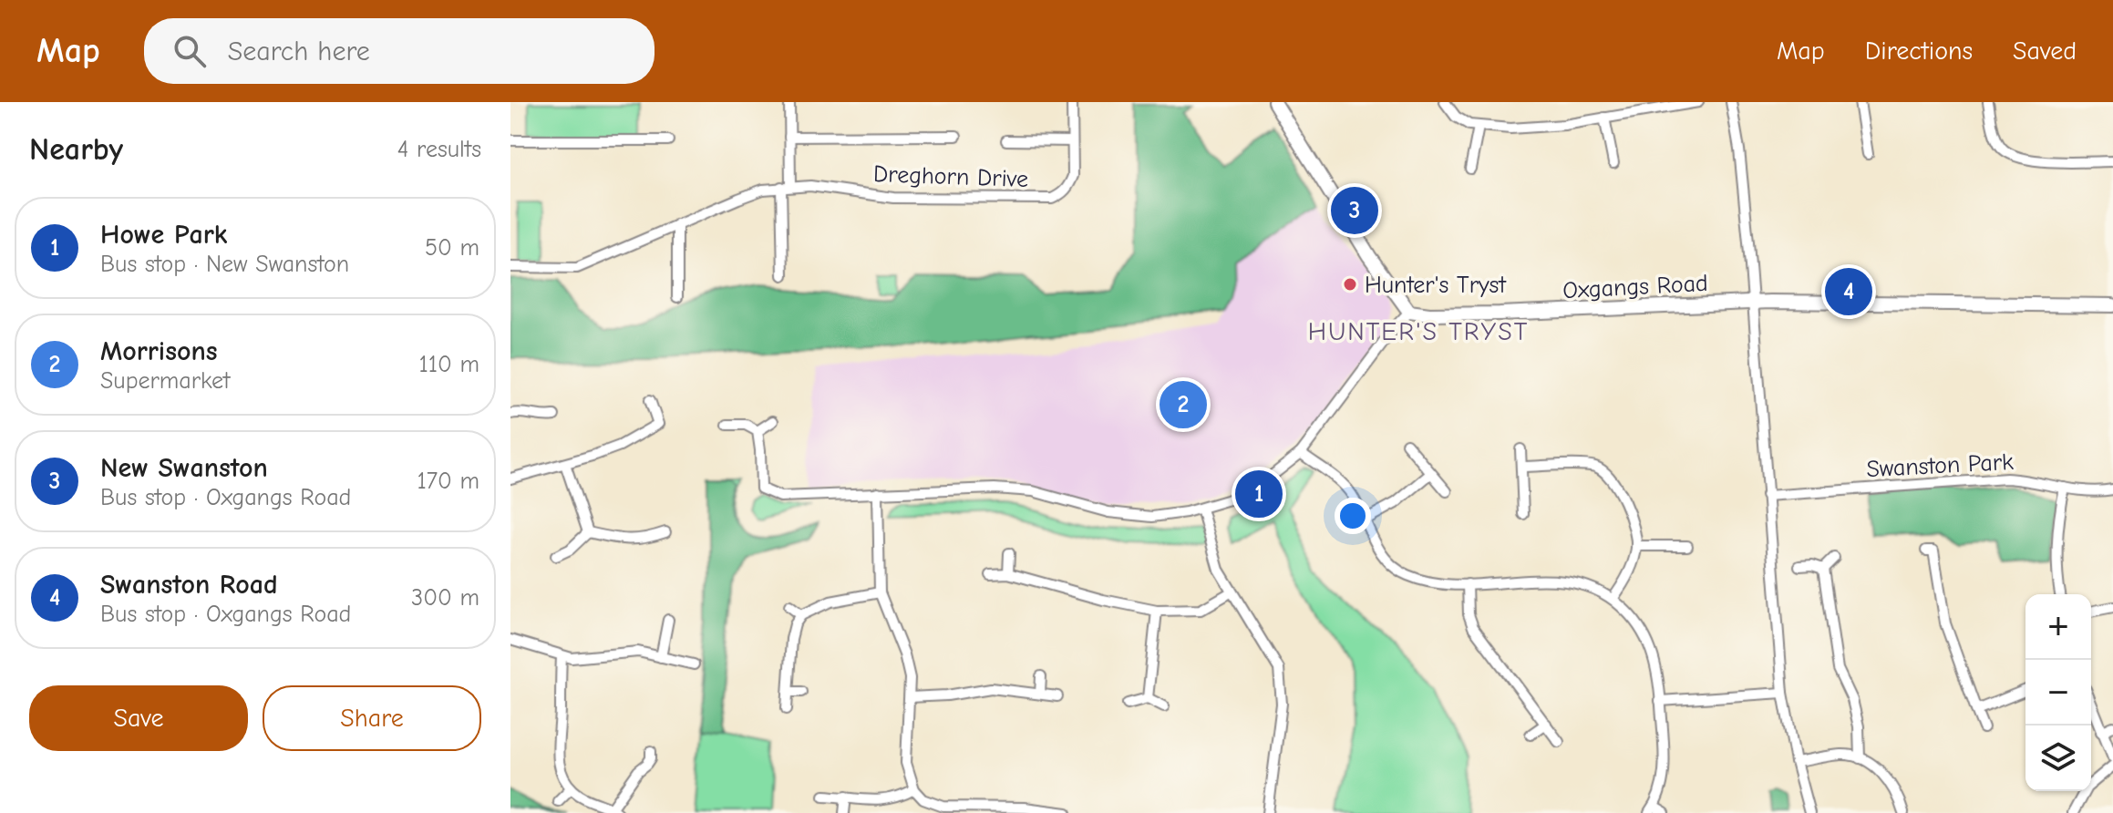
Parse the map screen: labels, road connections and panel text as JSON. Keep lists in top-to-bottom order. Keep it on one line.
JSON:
{"streets":{"main road":["Oxgangs Road"],"street":["Dreghorn Drive","Swanston Park"]},"districts":["HUNTER'S TRYST"],"places":["Hunter's Tryst"],"page":{"header":"Map","search":"Search here","nav":["Map","Directions","Saved"],"heading":["Nearby","4 results"],"pins":["3","4","2","1"],"list":[{"mark":"1","name":"Howe Park","note":"Bus stop · New Swanston","value":"50 m"},{"mark":"2","name":"Morrisons","note":"Supermarket","value":"110 m"},{"mark":"3","name":"New Swanston","note":"Bus stop · Oxgangs Road","value":"170 m"},{"mark":"4","name":"Swanston Road","note":"Bus stop · Oxgangs Road","value":"300 m"}],"map_buttons":["+","−"],"buttons":["Save","Share"]}}
